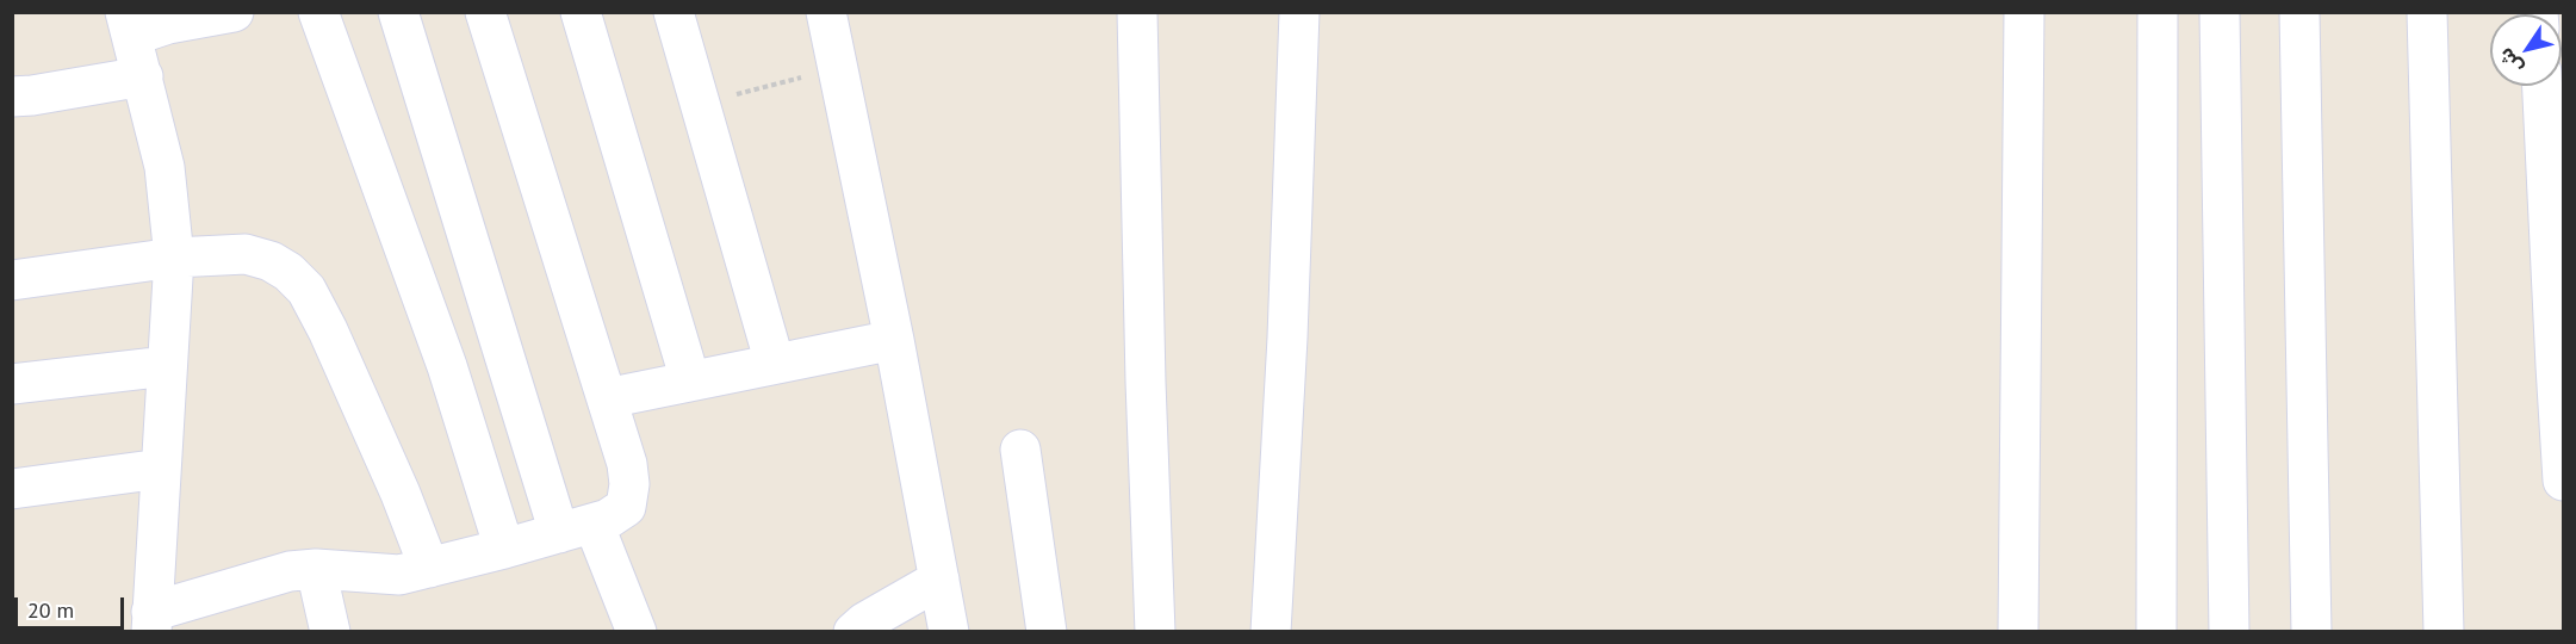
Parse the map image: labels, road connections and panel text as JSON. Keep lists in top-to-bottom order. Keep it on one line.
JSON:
{"scale_bar":"20 m","north":"bottom left"}
